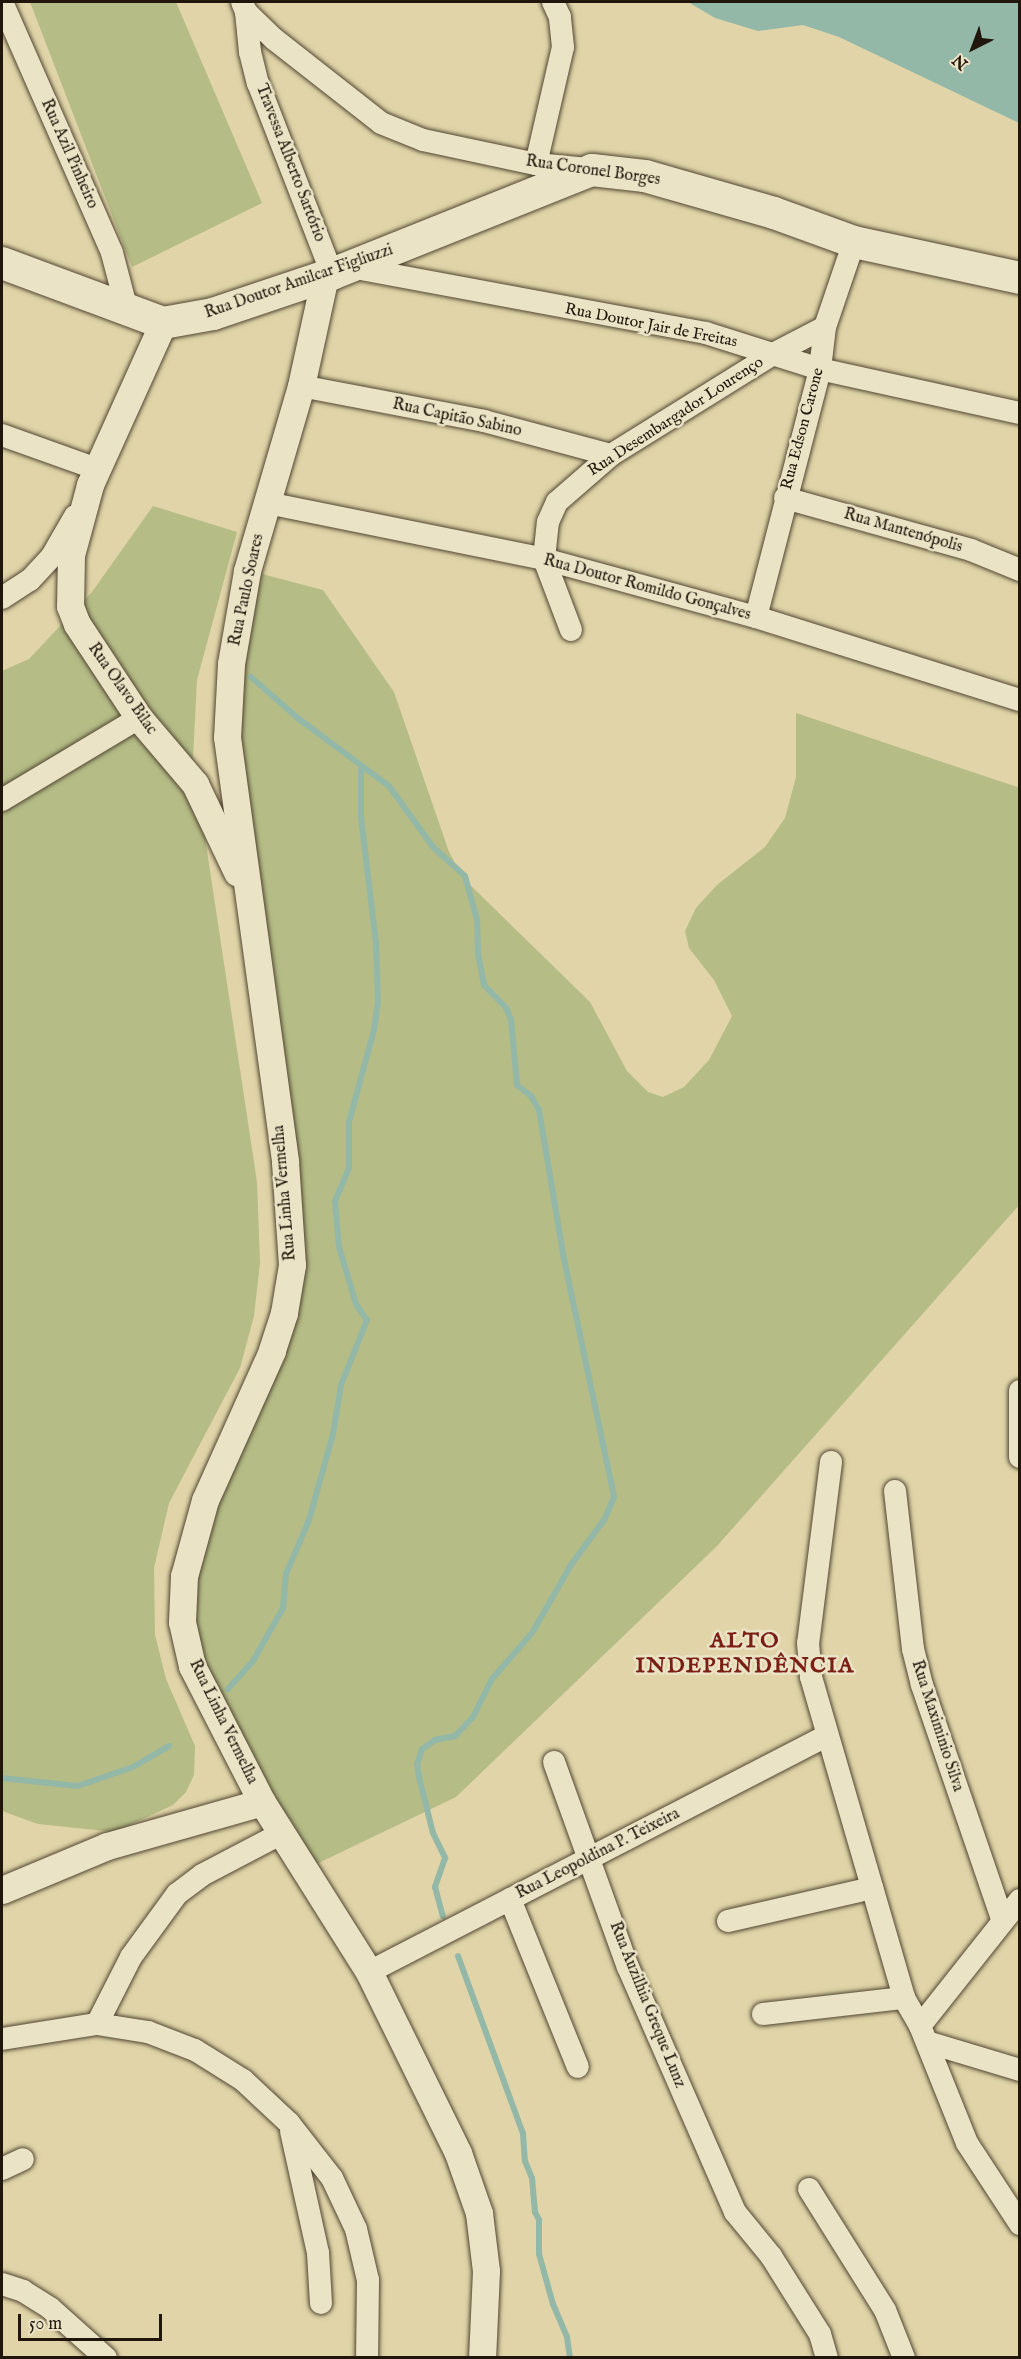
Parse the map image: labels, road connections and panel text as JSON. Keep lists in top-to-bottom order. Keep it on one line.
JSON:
{"streets":{"main road":["Rua Coronel Borges","Rua Doutor Amilcar Figliuzzi"],"street":["Rua Azil Pinheiro","Travessa Alberto Sartório","Rua Doutor Jair de Freitas","Rua Desembargador Lourenço","Rua Capitão Sabino","Rua Edson Carone","Rua Mantenópolis","Rua Doutor Romildo Gonçalves","Rua Paulo Soares","Rua Olavo Bilac","Rua Linha Vermelha","Rua Maximinio Silva","Rua Leopoldina P. Teixeira","Rua Auzilhia Greque Lunz"]},"crossings":[["Travessa Alberto Sartório","Rua Coronel Borges"],["Travessa Alberto Sartório","Rua Doutor Amilcar Figliuzzi"],["Travessa Alberto Sartório","Rua Doutor Jair de Freitas"],["Travessa Alberto Sartório","Rua Paulo Soares"],["Rua Coronel Borges","Rua Doutor Amilcar Figliuzzi"],["Rua Coronel Borges","Rua Edson Carone"],["Rua Doutor Amilcar Figliuzzi","Rua Doutor Jair de Freitas"],["Rua Doutor Amilcar Figliuzzi","Rua Paulo Soares"],["Rua Doutor Amilcar Figliuzzi","Rua Olavo Bilac"],["Rua Doutor Jair de Freitas","Rua Desembargador Lourenço"],["Rua Doutor Jair de Freitas","Rua Edson Carone"],["Rua Doutor Jair de Freitas","Rua Paulo Soares"],["Rua Desembargador Lourenço","Rua Capitão Sabino"],["Rua Desembargador Lourenço","Rua Edson Carone"],["Rua Desembargador Lourenço","Rua Doutor Romildo Gonçalves"],["Rua Capitão Sabino","Rua Paulo Soares"],["Rua Edson Carone","Rua Mantenópolis"],["Rua Edson Carone","Rua Doutor Romildo Gonçalves"],["Rua Doutor Romildo Gonçalves","Rua Paulo Soares"],["Rua Paulo Soares","Rua Olavo Bilac"],["Rua Paulo Soares","Rua Linha Vermelha"],["Rua Olavo Bilac","Rua Linha Vermelha"],["Rua Linha Vermelha","Rua Leopoldina P. Teixeira"],["Rua Leopoldina P. Teixeira","Rua Auzilhia Greque Lunz"]],"districts":["ALTO INDEPENDÊNCIA"],"scale_bar":"50 m","north":"bottom left"}
